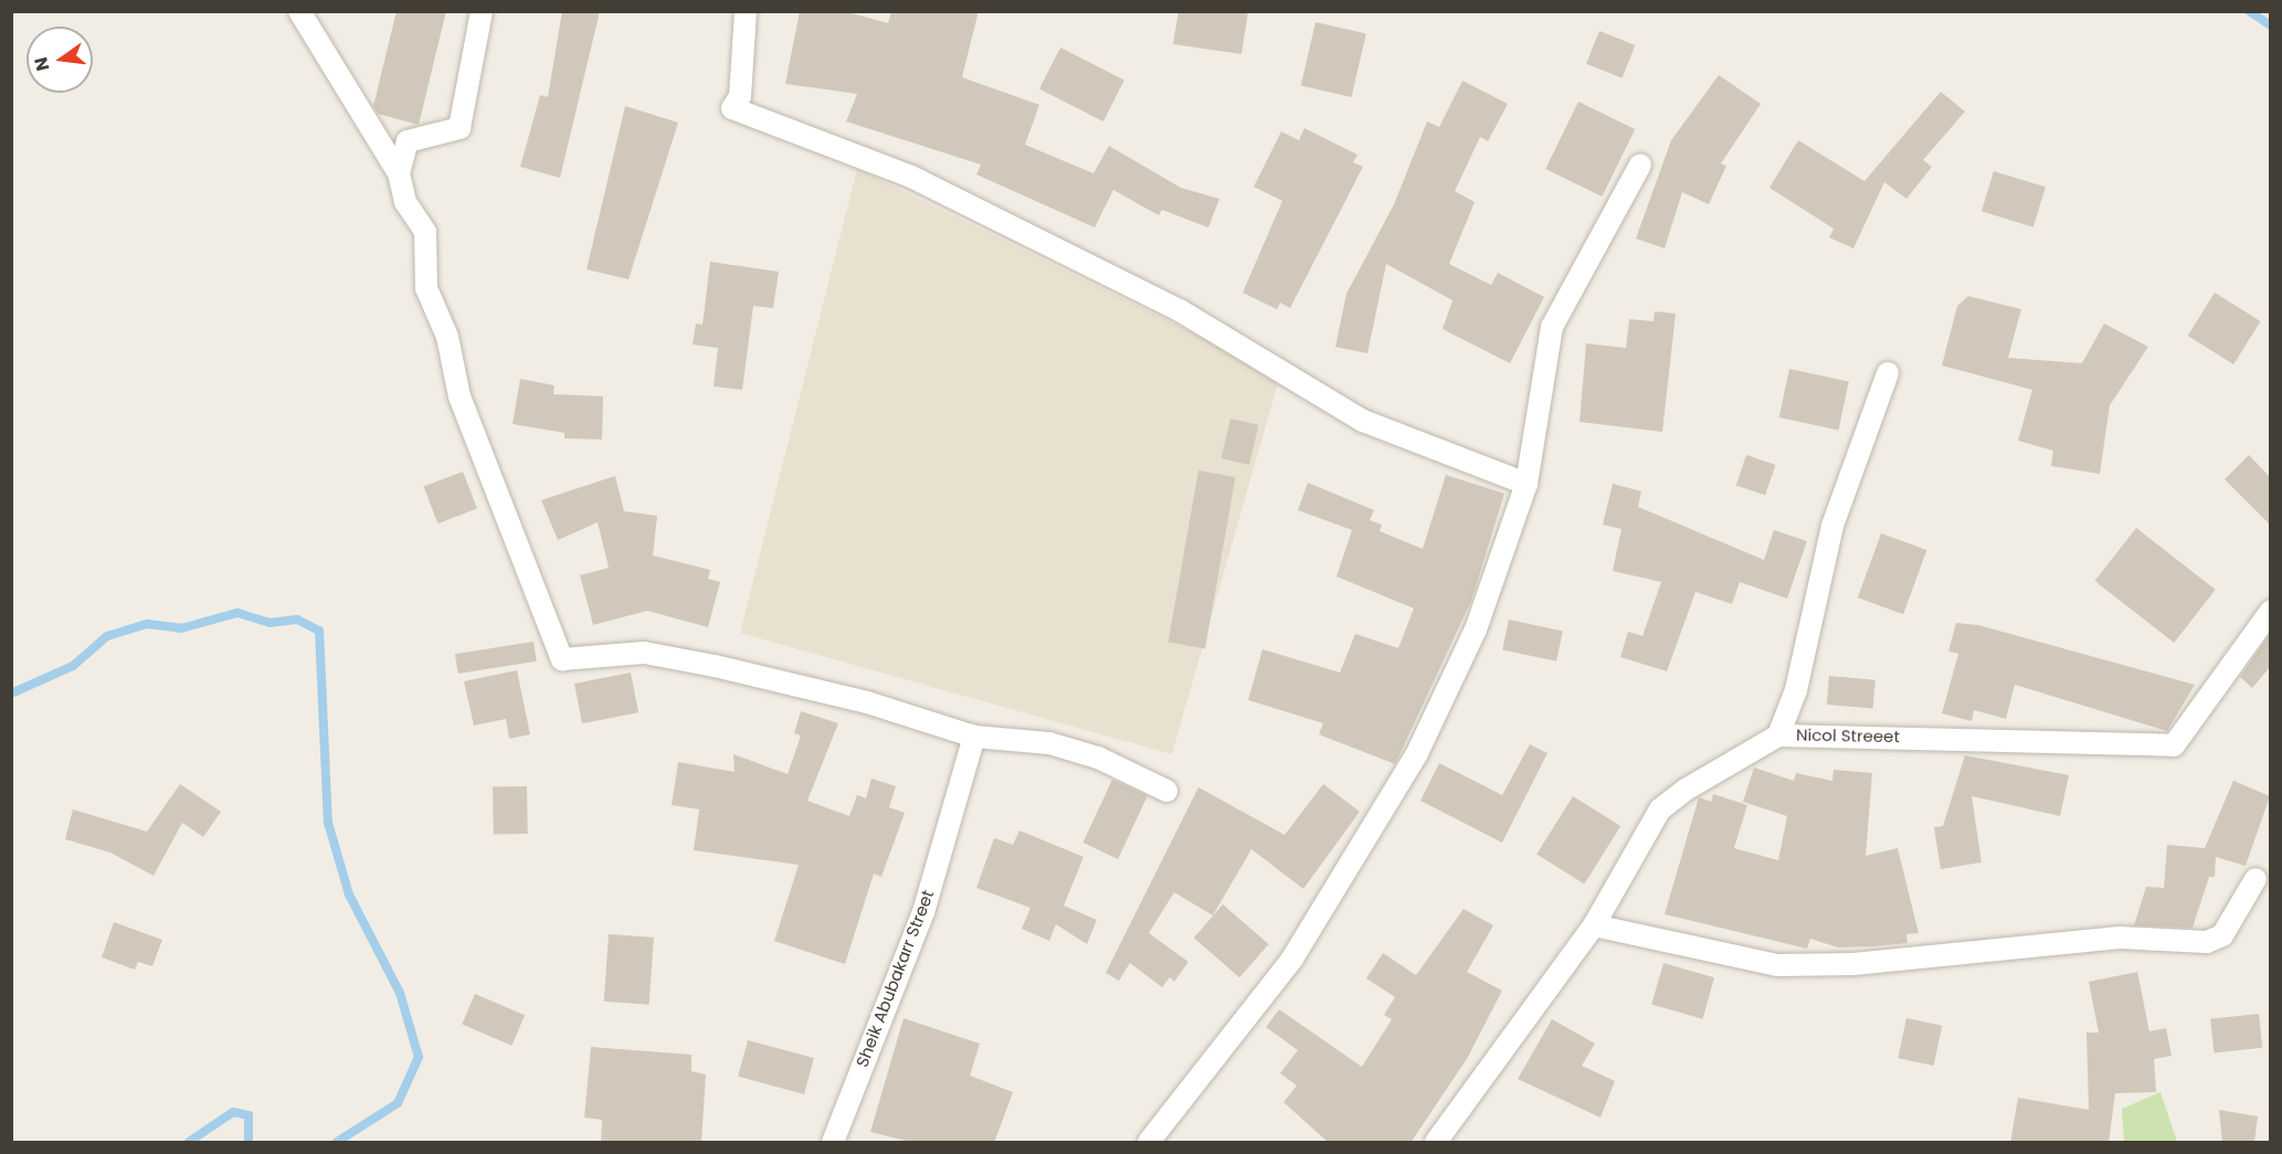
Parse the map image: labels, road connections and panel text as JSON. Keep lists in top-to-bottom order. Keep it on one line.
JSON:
{"streets":{"street":["Nicol Streeet","Sheik Abubakarr Street"]},"north":"left"}
